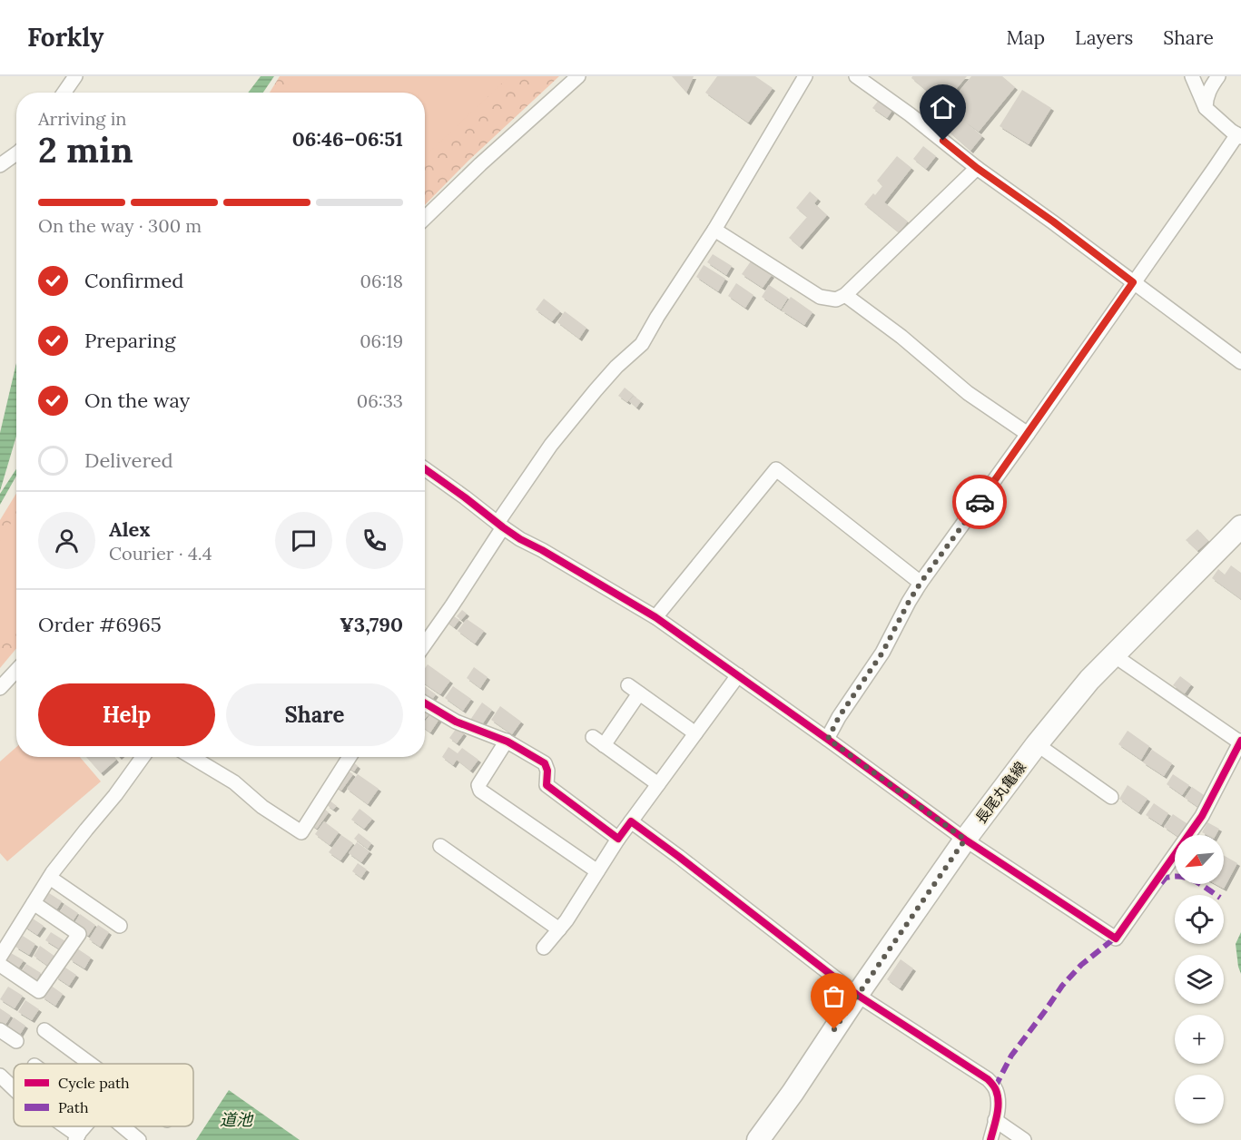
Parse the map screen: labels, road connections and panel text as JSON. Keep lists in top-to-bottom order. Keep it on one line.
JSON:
{"streets":{"main road":["長尾丸亀線"]},"water":["道池"],"legend":["Cycle path","Path"],"north":"bottom left","page":{"header":"Forkly","nav":["Map","Layers","Share"],"heading":["2 min","Arriving in","06:46–06:51"],"panel":["Alex","Courier · 4.4","Order #6965","¥3,790"],"bar":"On the way · 300 m","list":[["Confirmed","06:18"],["Preparing","06:19"],["On the way","06:33"],"Delivered"],"buttons":["Help","Share"],"map_buttons":["+","−"]}}
